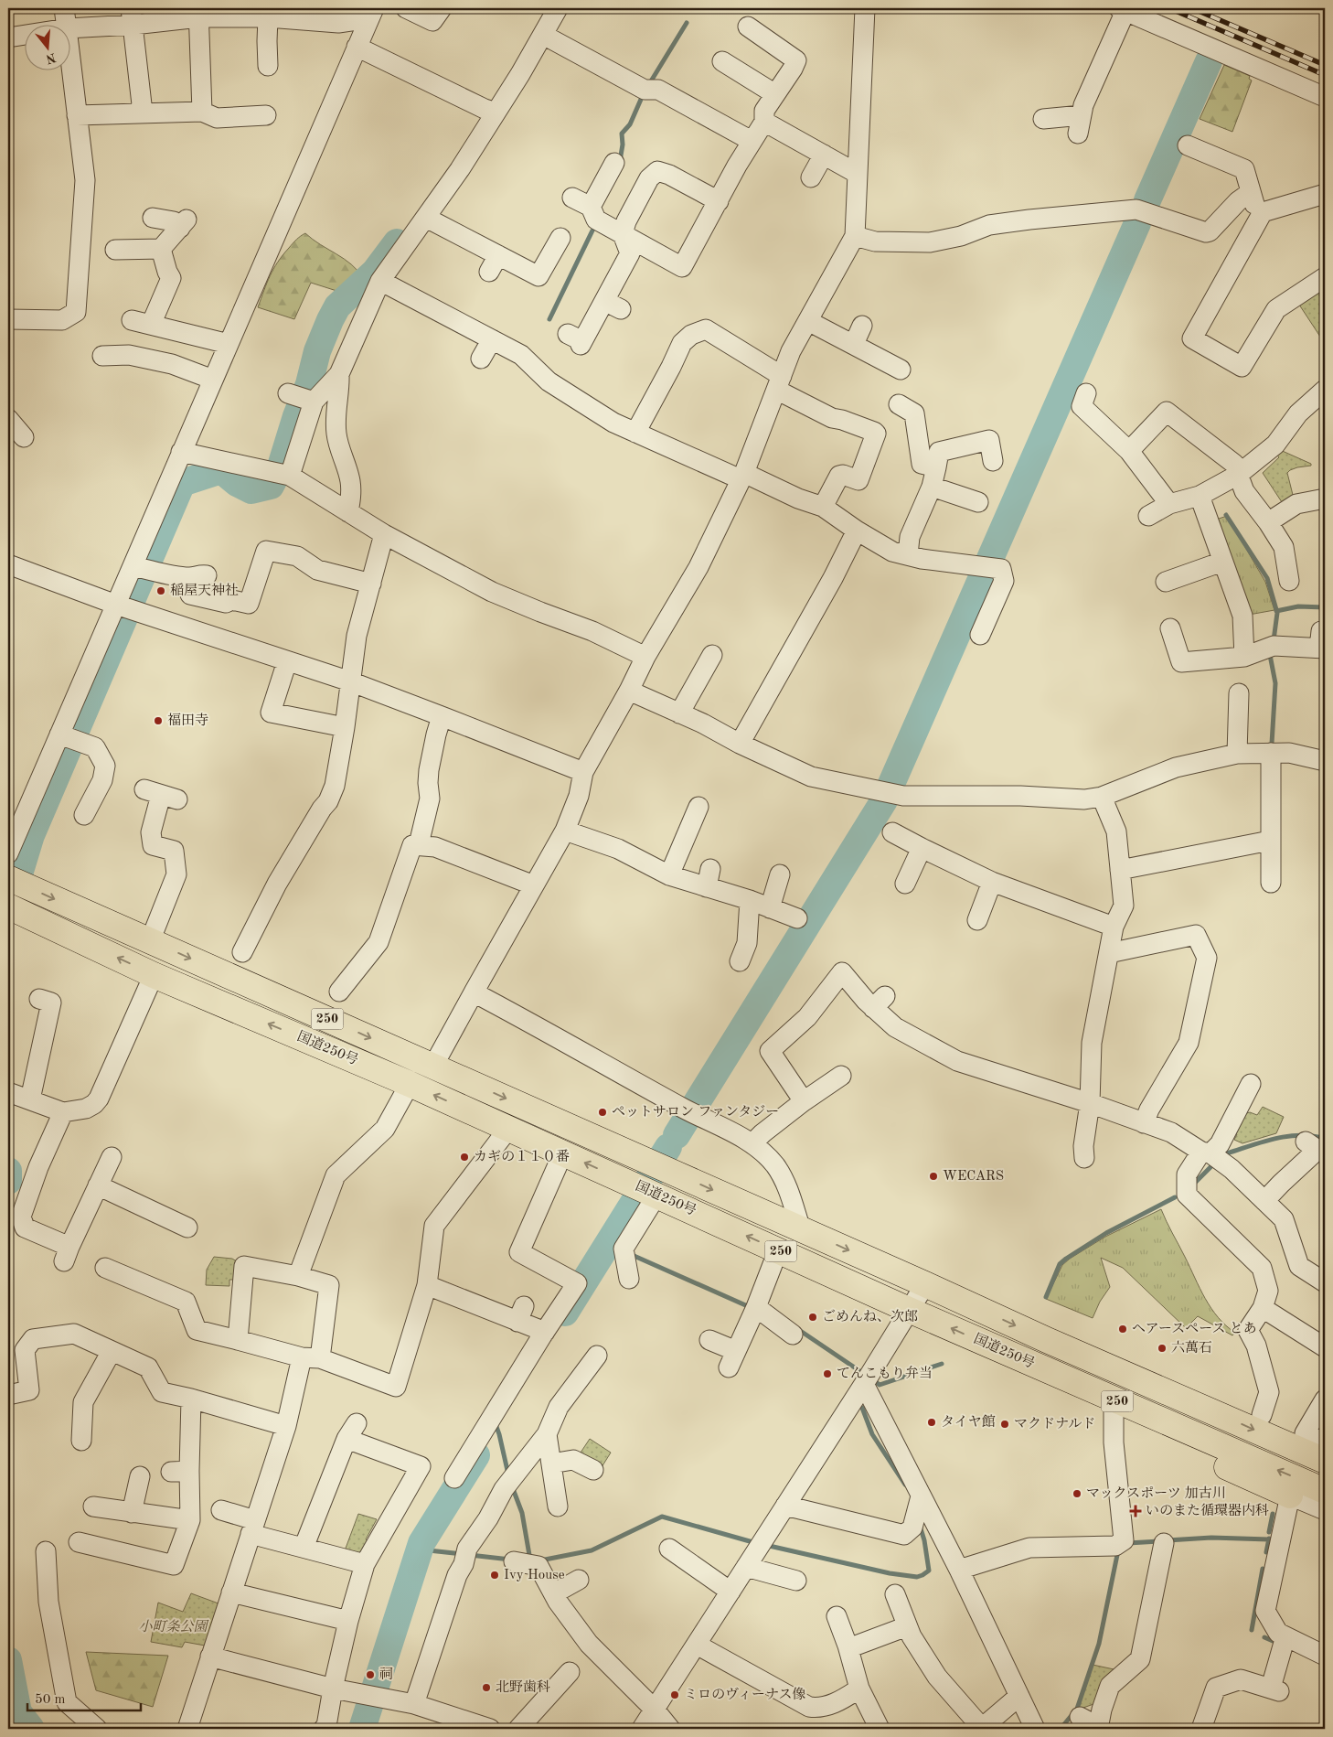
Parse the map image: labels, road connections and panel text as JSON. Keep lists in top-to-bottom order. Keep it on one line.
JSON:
{"streets":{"highway":["250","国道250号"]},"parks":["小町条公園"],"places":{"other":["稲屋天神社","福田寺","ペットサロン ファンタジー","カギの１１０番","WECARS","ごめんね、次郎","ヘアースペース とあ","六萬石","てんこもり弁当","タイヤ館","マクドナルド","マックスポーツ 加古川","Ivy House","祠","北野歯科","ミロのヴィーナス像"],"health":["いのまた循環器内科"]},"scale_bar":"50 m","north":"bottom"}
